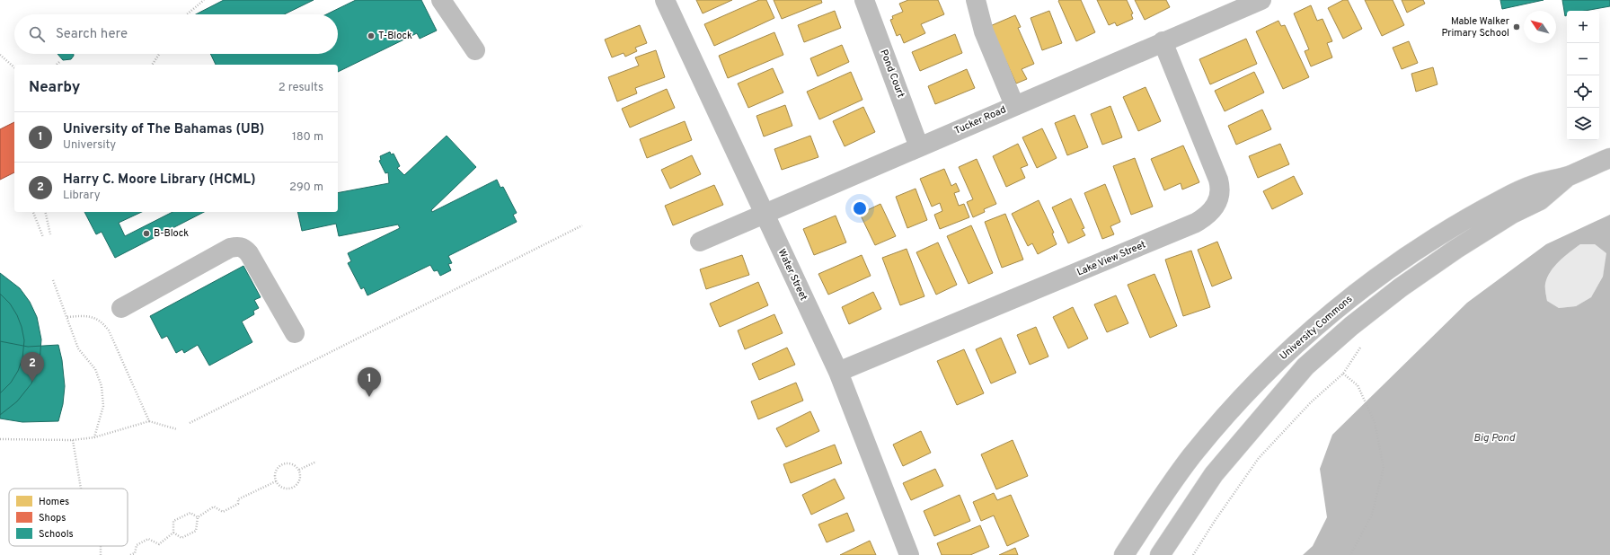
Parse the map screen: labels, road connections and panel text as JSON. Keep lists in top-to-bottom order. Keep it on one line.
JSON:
{"streets":{"street":["Pond Court","Tucker Road","Lake View Street","Water Street","University Commons"]},"crossings":[["Pond Court","Tucker Road"],["Tucker Road","Lake View Street"],["Tucker Road","Water Street"],["Lake View Street","Water Street"]],"water":["Big Pond"],"places":["Mable Walker Primary School","T-Block","B-Block"],"legend":["Homes","Shops","Schools"],"north":"top left","page":{"map_buttons":["+","−"],"search":"Search here","heading":["Nearby","2 results"],"list":[{"mark":"1","name":"University of The Bahamas (UB)","note":"University","value":"180 m"},{"mark":"2","name":"Harry C. Moore Library (HCML)","note":"Library","value":"290 m"}],"pins":["2","1"]}}
